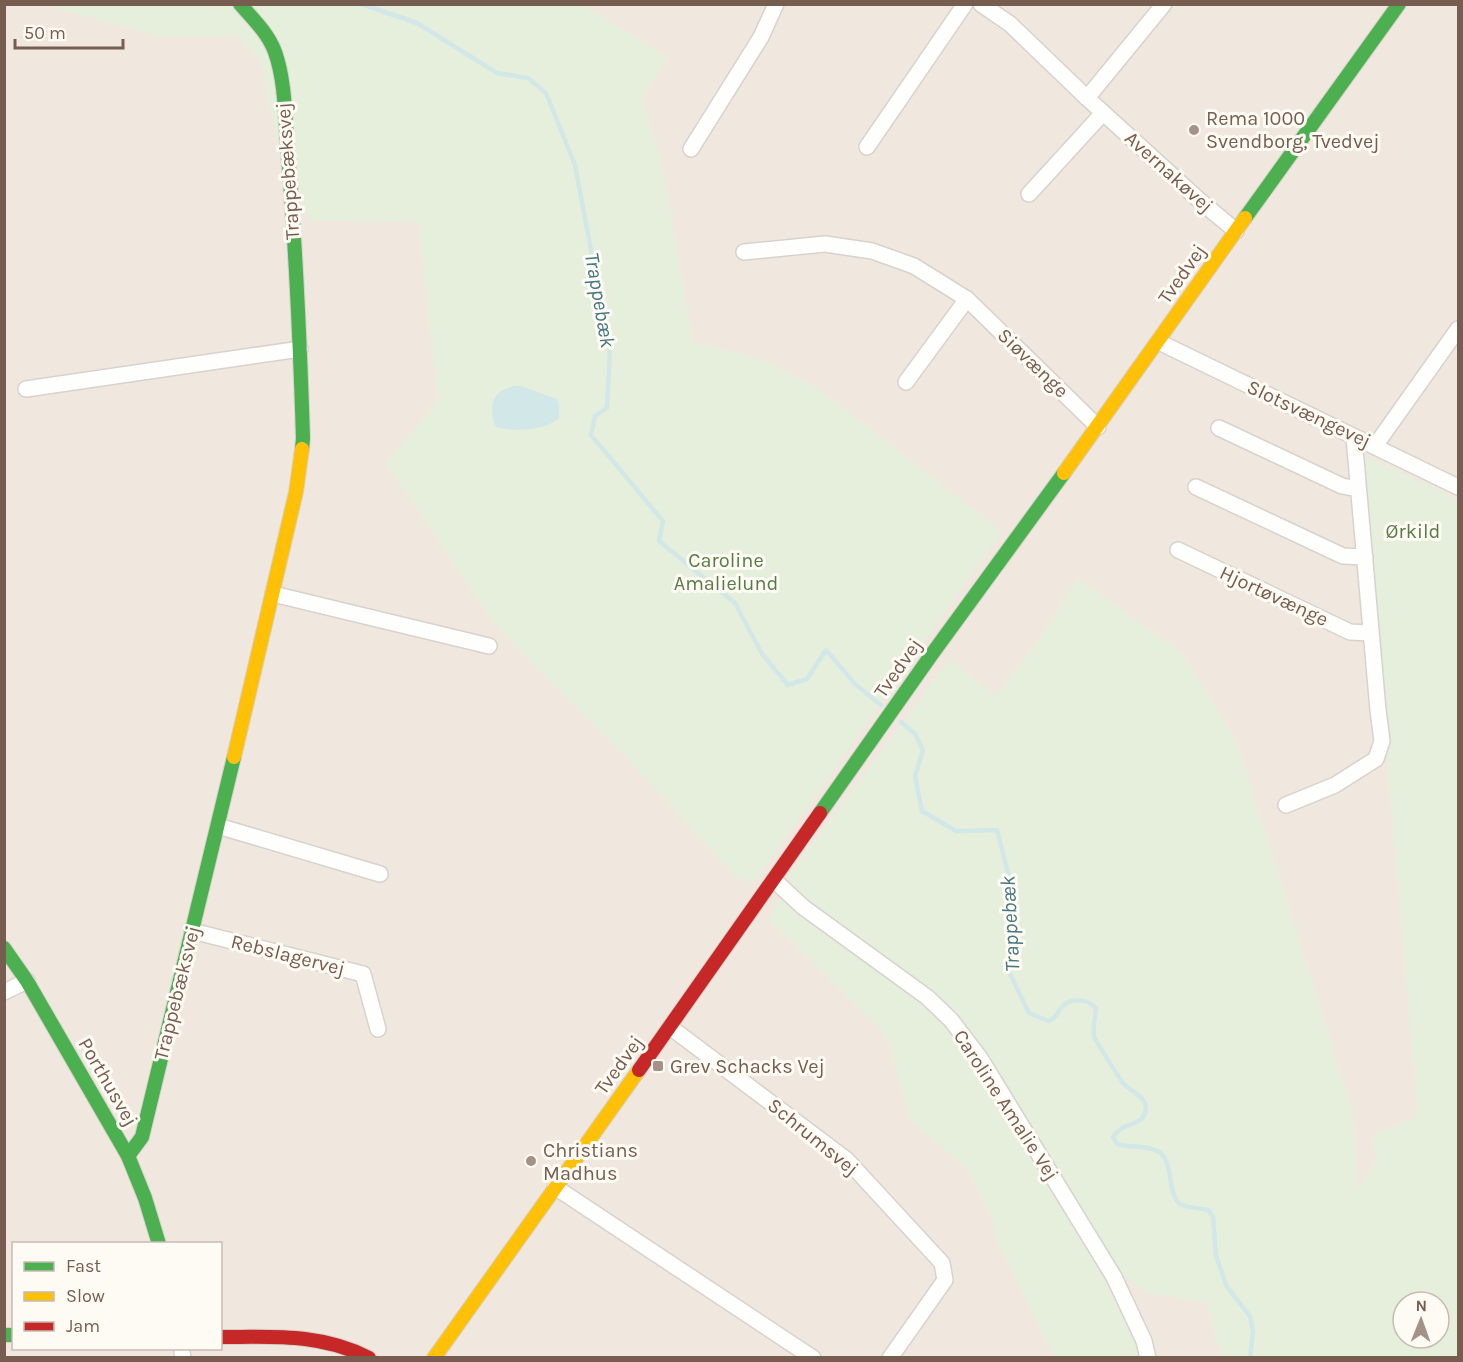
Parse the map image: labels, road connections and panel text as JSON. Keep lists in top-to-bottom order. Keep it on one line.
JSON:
{"streets":{"street":["Trappebæksvej","Avernakøvej","Tvedvej","Siøvænge","Slotsvængevej","Hjortøvænge","Rebslagervej","Porthusvej","Caroline Amalie Vej","Schrumsvej"]},"crossings":[["Trappebæksvej","Rebslagervej"],["Trappebæksvej","Porthusvej"],["Avernakøvej","Tvedvej"],["Tvedvej","Siøvænge"],["Tvedvej","Slotsvængevej"],["Tvedvej","Caroline Amalie Vej"],["Tvedvej","Schrumsvej"]],"water":["Trappebæk"],"parks":["Ørkild","Caroline Amalielund"],"places":{"other":["Rema 1000 Svendborg, Tvedvej","Christians Madhus"],"transit":["Grev Schacks Vej"]},"legend":["Fast","Slow","Jam"],"scale_bar":"50 m","north":"top"}
